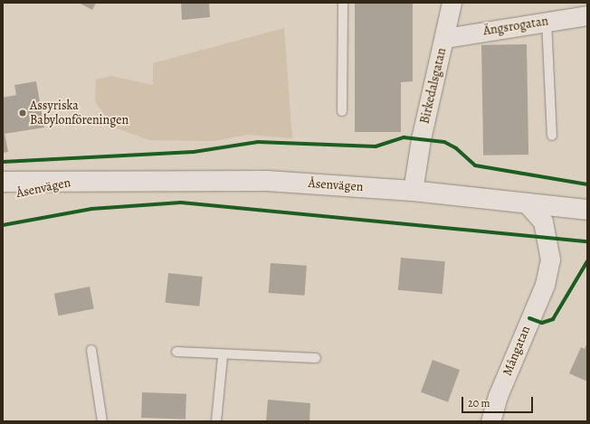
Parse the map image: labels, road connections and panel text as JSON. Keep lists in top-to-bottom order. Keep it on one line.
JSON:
{"streets":{"street":["Ängsrogatan","Birkedalsgatan","Åsenvägen","Mångatan"]},"crossings":[["Ängsrogatan","Birkedalsgatan"],["Birkedalsgatan","Åsenvägen"],["Åsenvägen","Mångatan"]],"places":["Assyriska Babylonföreningen"],"scale_bar":"20 m"}
